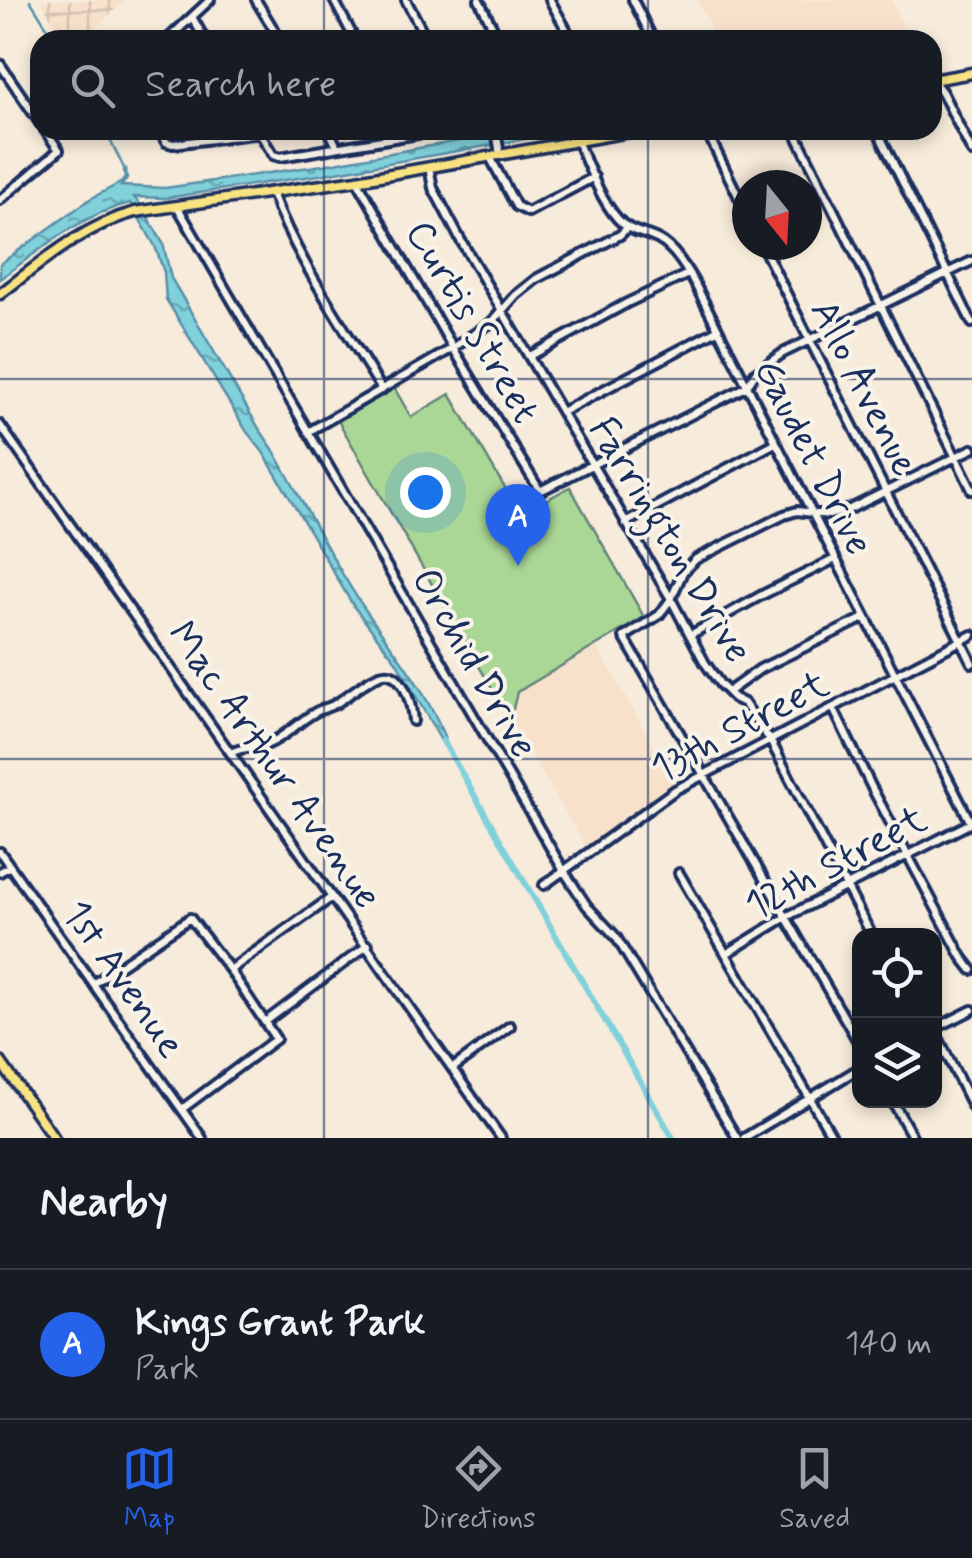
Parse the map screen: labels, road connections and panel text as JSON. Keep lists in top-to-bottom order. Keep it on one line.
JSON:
{"streets":{"street":["Curtis Street","Allo Avenue","Gaudet Drive","Farrington Drive","Orchid Drive","13th Street","Mac Arthur Avenue","12th Street","1st Avenue"]},"crossings":[["Curtis Street","Farrington Drive"],["Allo Avenue","13th Street"],["Gaudet Drive","13th Street"],["Gaudet Drive","12th Street"],["Farrington Drive","13th Street"],["Farrington Drive","12th Street"],["Orchid Drive","13th Street"]],"north":"bottom","page":{"search":"Search here","pins":"A","heading":"Nearby","list":[{"mark":"A","name":"Kings Grant Park","note":"Park","value":"140 m"}],"nav":["Map","Directions","Saved"]}}
